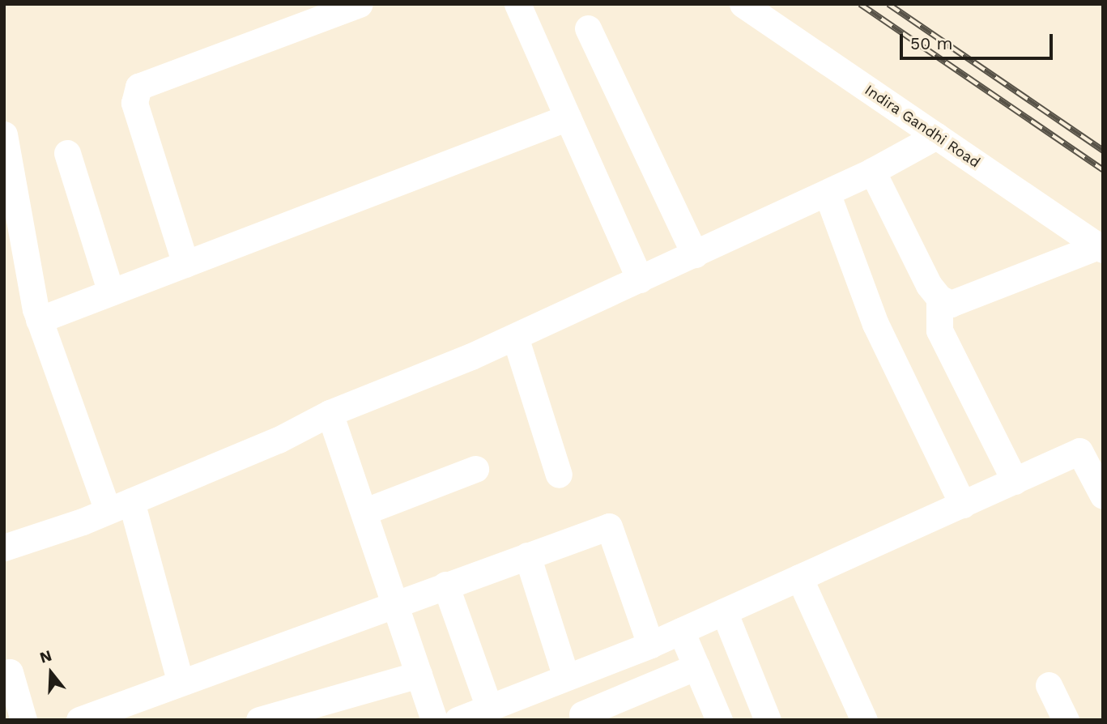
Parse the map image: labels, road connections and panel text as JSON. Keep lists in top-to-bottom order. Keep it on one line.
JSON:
{"streets":{"street":["Indira Gandhi Road"]},"scale_bar":"50 m","north":"top"}
